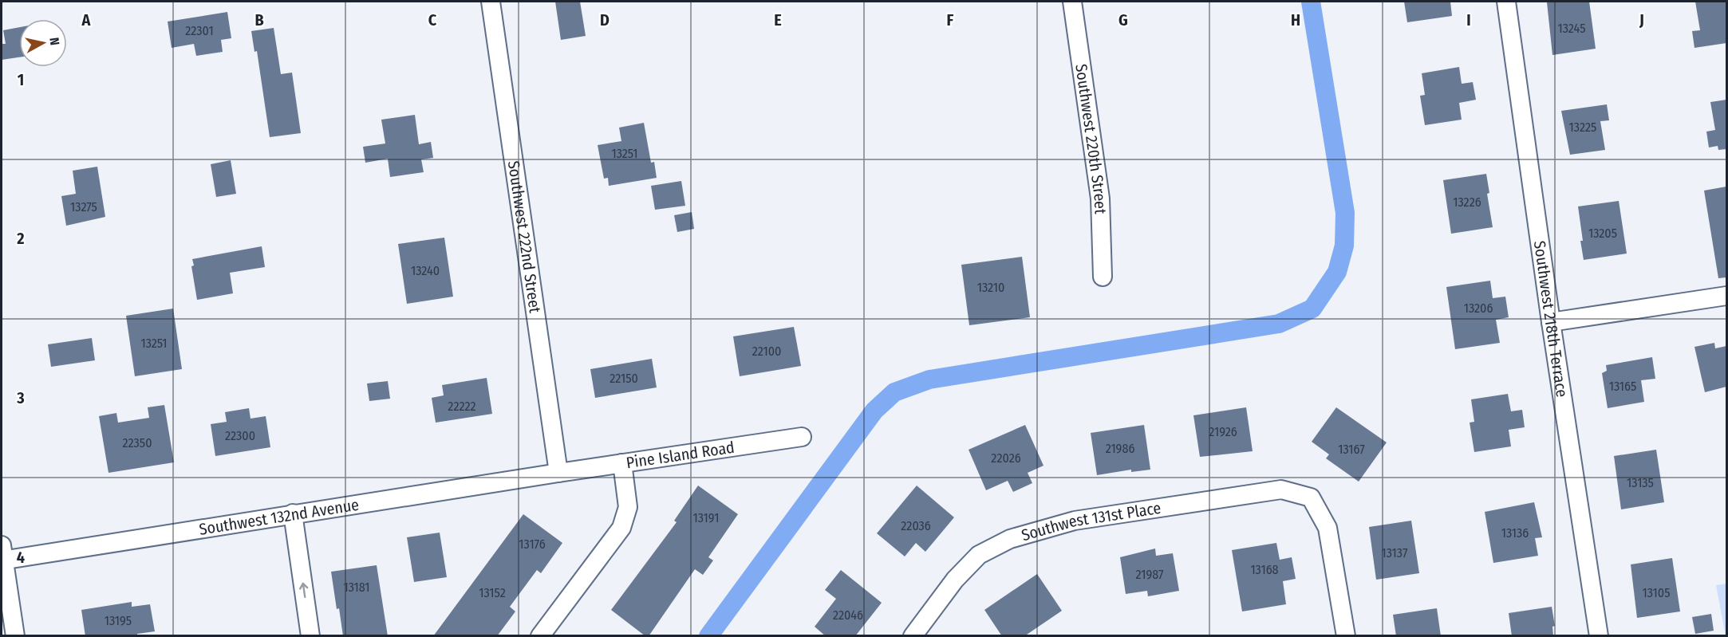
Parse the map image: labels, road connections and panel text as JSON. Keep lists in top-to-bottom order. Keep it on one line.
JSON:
{"streets":{"street":["Southwest 220th Street","Southwest 222nd Street","Southwest 218th Terrace","Pine Island Road","Southwest 132nd Avenue","Southwest 131st Place"]},"crossings":[["Southwest 222nd Street","Pine Island Road"],["Southwest 222nd Street","Southwest 132nd Avenue"],["Pine Island Road","Southwest 132nd Avenue"]],"house_numbers":["13245","22301","13225","13251","13226","13275","13205","13240","13210","13206","13251","22100","22150","13165","22222","21926","22300","22350","21986","13167","22026","13135","13191","22036","13136","13176","13137","13168","21987","13181","13152","13105","22046","13195"],"north":"right","grid":{"columns":["A","B","C","D","E","F","G","H","I","J"],"rows":["1","2","3","4"]}}
